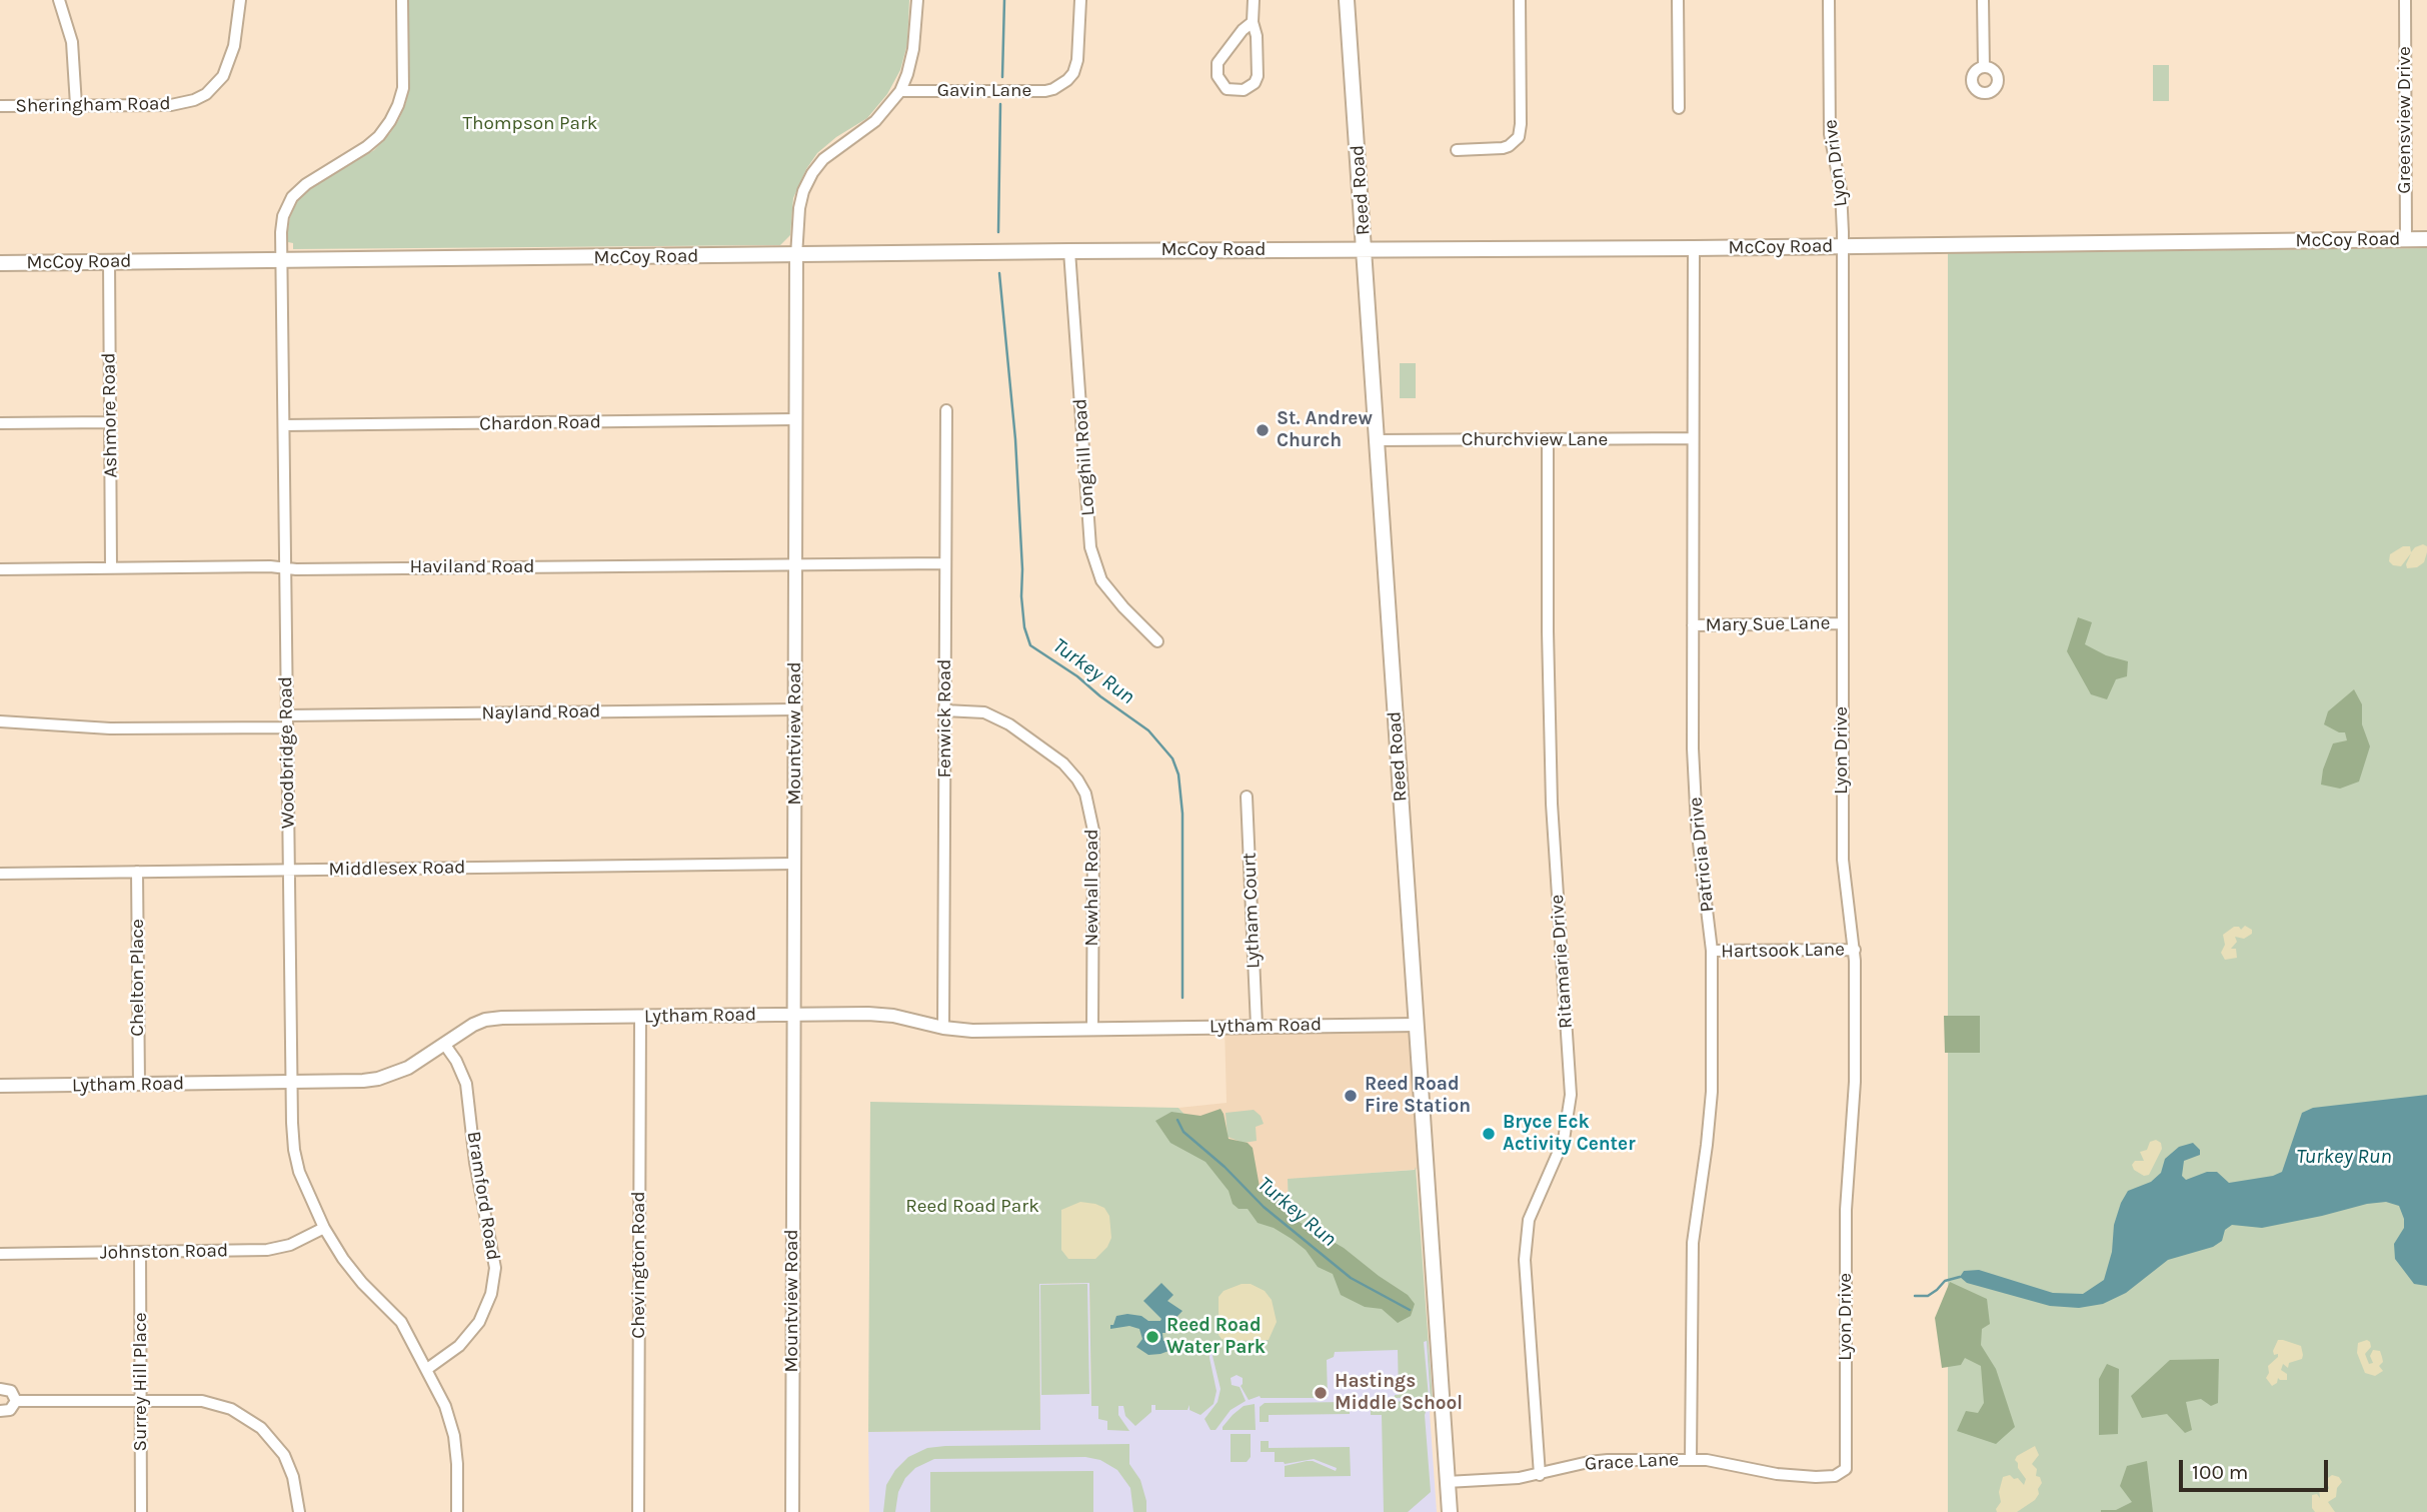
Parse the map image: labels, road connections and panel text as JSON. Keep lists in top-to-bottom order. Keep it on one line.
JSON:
{"streets":{"main road":["Reed Road","McCoy Road"],"street":["Gavin Lane","Sheringham Road","Greensview Drive","Lyon Drive","Ashmore Road","Chardon Road","Churchview Lane","Longhill Road","Haviland Road","Mary Sue Lane","Nayland Road","Fenwick Road","Mountview Road","Woodbridge Road","Patricia Drive","Middlesex Road","Newhall Road","Lytham Court","Hartsook Lane","Ritamarie Drive","Chelton Place","Lytham Road","Bramford Road","Johnston Road","Chevington Road","Surrey Hill Place","Grace Lane"]},"crossings":[["Gavin Lane","Mountview Road"],["Greensview Drive","McCoy Road"],["Lyon Drive","McCoy Road"],["Lyon Drive","Mary Sue Lane"],["Lyon Drive","Hartsook Lane"],["Lyon Drive","Grace Lane"],["Reed Road","McCoy Road"],["Reed Road","Churchview Lane"],["Reed Road","Lytham Road"],["Reed Road","Grace Lane"],["McCoy Road","Ashmore Road"],["McCoy Road","Longhill Road"],["McCoy Road","Mountview Road"],["McCoy Road","Woodbridge Road"],["McCoy Road","Patricia Drive"],["Ashmore Road","Haviland Road"],["Chardon Road","Mountview Road"],["Chardon Road","Woodbridge Road"],["Churchview Lane","Patricia Drive"],["Churchview Lane","Ritamarie Drive"],["Haviland Road","Fenwick Road"],["Haviland Road","Mountview Road"],["Haviland Road","Woodbridge Road"],["Mary Sue Lane","Patricia Drive"],["Nayland Road","Mountview Road"],["Nayland Road","Woodbridge Road"],["Fenwick Road","Newhall Road"],["Fenwick Road","Lytham Road"],["Mountview Road","Middlesex Road"],["Mountview Road","Lytham Road"],["Woodbridge Road","Middlesex Road"],["Woodbridge Road","Lytham Road"],["Woodbridge Road","Bramford Road"],["Woodbridge Road","Johnston Road"],["Patricia Drive","Hartsook Lane"],["Patricia Drive","Grace Lane"],["Middlesex Road","Chelton Place"],["Newhall Road","Lytham Road"],["Lytham Court","Lytham Road"],["Ritamarie Drive","Grace Lane"],["Chelton Place","Lytham Road"],["Lytham Road","Bramford Road"],["Lytham Road","Chevington Road"],["Johnston Road","Surrey Hill Place"]],"water":["Turkey Run"],"parks":["Thompson Park","Reed Road Park"],"places":["St. Andrew Church","Reed Road Fire Station","Bryce Eck Activity Center","Reed Road Water Park","Hastings Middle School"],"scale_bar":"100 m"}
